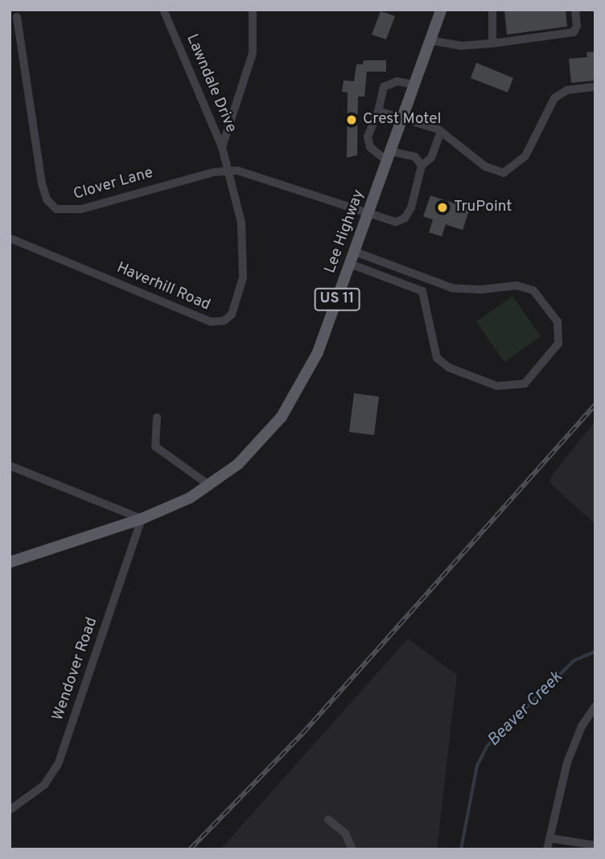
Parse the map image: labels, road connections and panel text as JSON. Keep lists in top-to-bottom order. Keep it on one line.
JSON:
{"streets":{"main road":["Lee Highway","US 11"],"street":["Lawndale Drive","Clover Lane","Haverhill Road","Wendover Road"]},"crossings":[["Lawndale Drive","Clover Lane"],["Lawndale Drive","Haverhill Road"],["Clover Lane","Lee Highway"],["Clover Lane","Haverhill Road"],["Lee Highway","Wendover Road"]],"water":["Beaver Creek"],"places":["Crest Motel","TruPoint"]}
